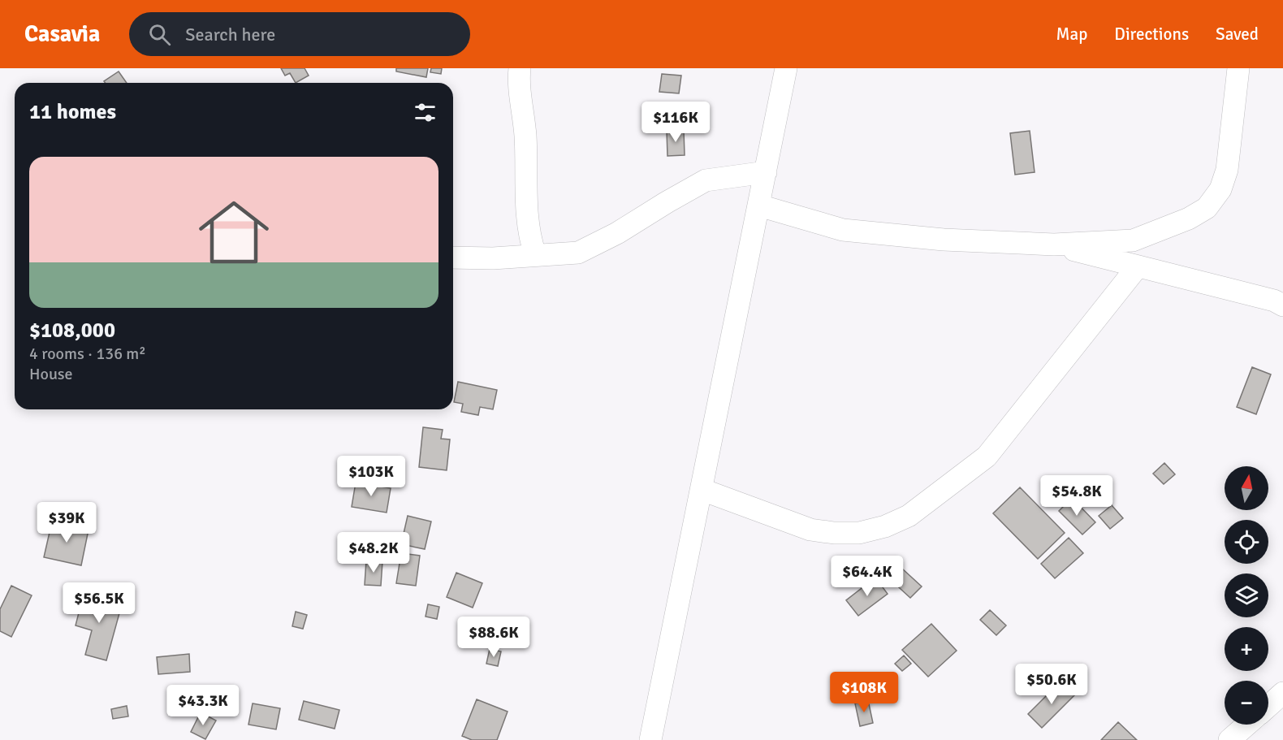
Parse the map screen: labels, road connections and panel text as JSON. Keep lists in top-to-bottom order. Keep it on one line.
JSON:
{"north":"top","page":{"header":"Casavia","search":"Search here","nav":["Map","Directions","Saved"],"heading":"11 homes","price":["$116K","$103K","$54.8K","$39K","$48.2K","$64.4K","$56.5K","$88.6K","$50.6K","$108K","$43.3K"],"list":[{"name":"$108,000","note":"4 rooms · 136 m² · House"}],"map_buttons":["+","−"]}}
